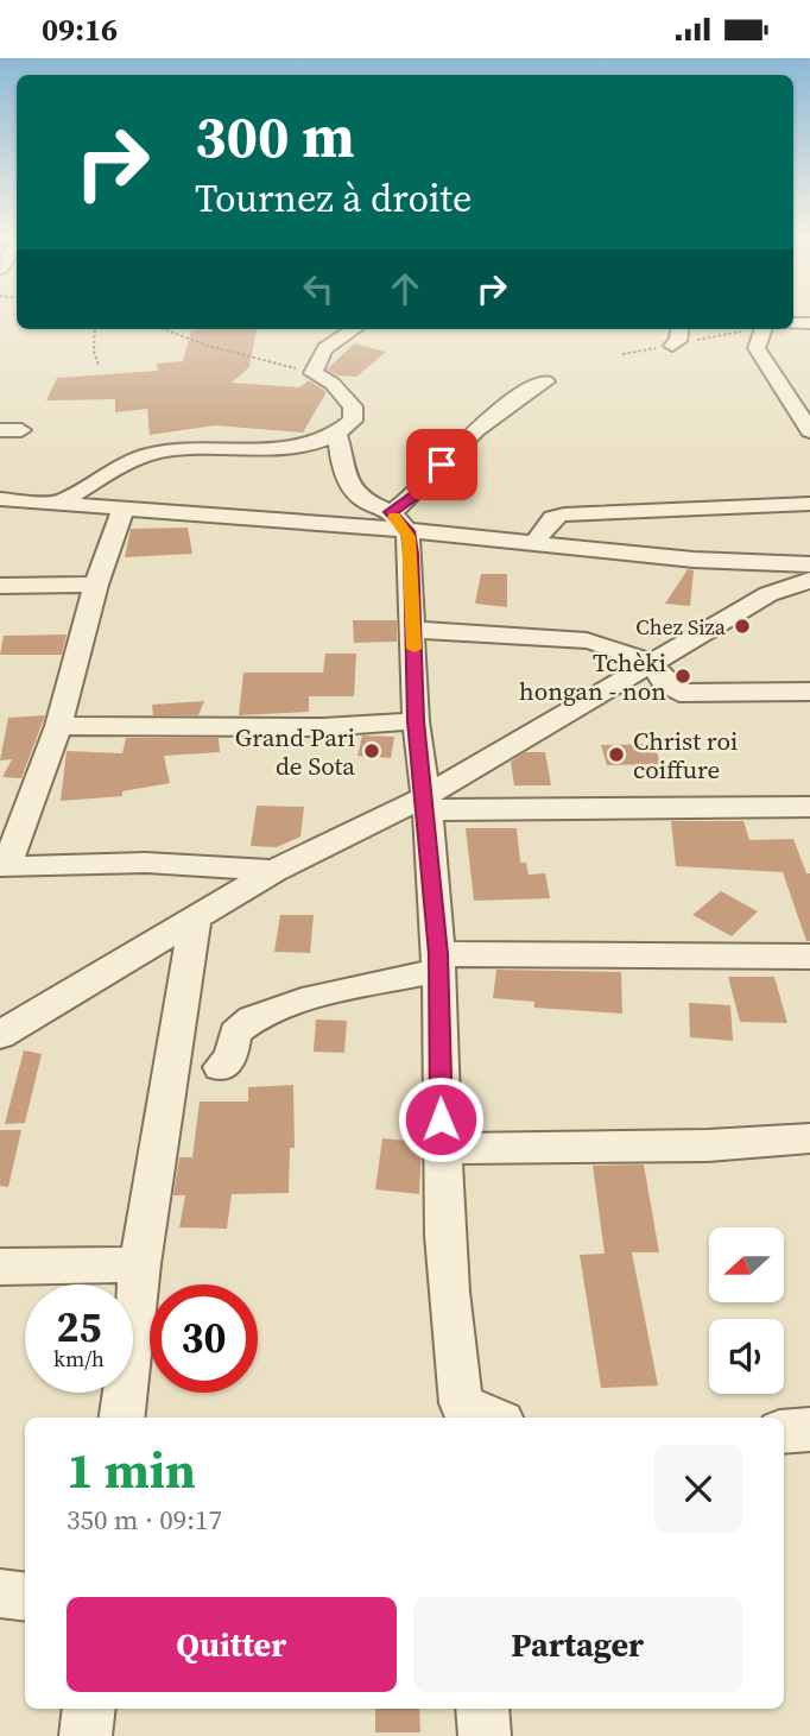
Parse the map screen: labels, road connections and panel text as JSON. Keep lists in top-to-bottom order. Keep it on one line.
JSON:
{"places":["Chez Siza","Tchèki hongan - non","Grand Pari de Sota","Christ roi coiffure"],"north":"left","page":{"status":"09:16","turn":["300 m","Tournez à droite"],"speed":"25 km/h","limit":"30","heading":["1 min","350 m · 09:17"],"buttons":["Quitter","Partager"]}}
